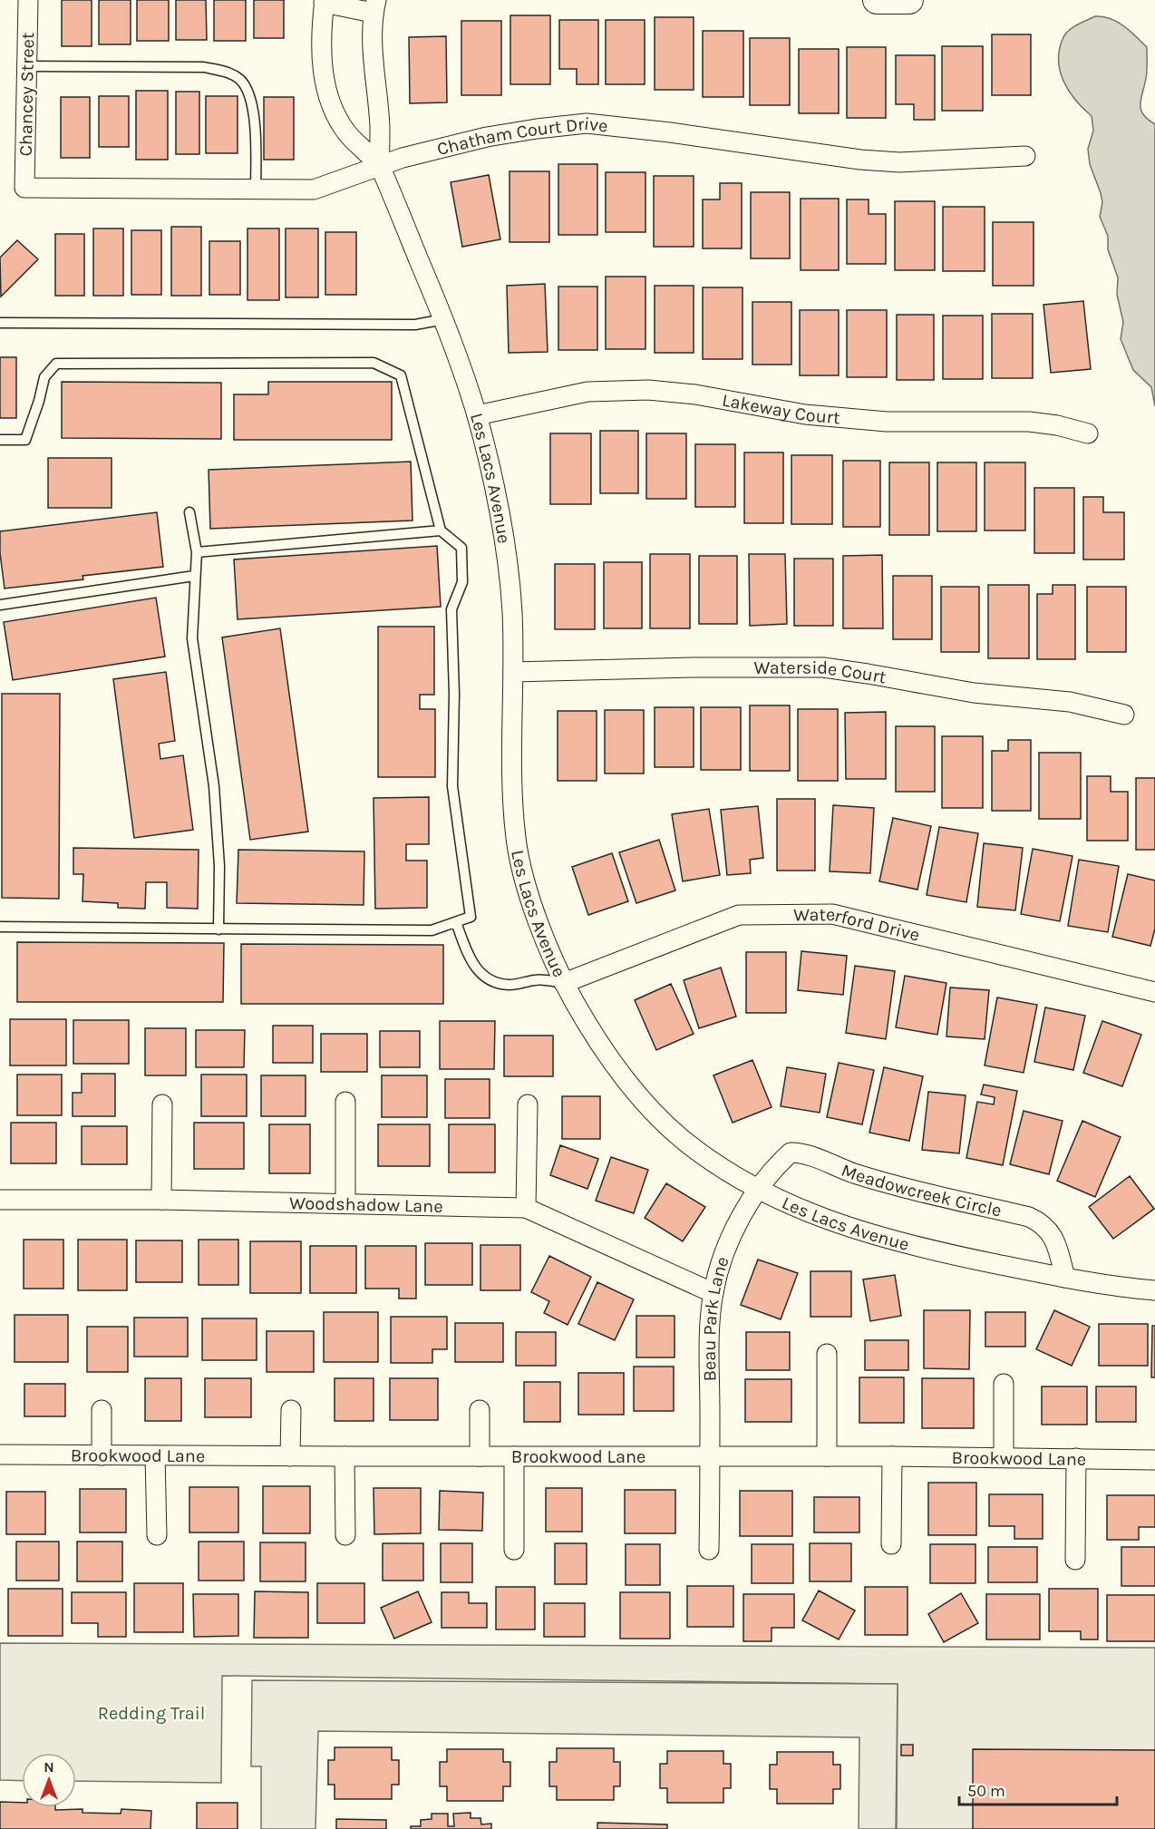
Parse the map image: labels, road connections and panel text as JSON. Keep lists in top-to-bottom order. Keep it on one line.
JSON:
{"streets":{"street":["Chancey Street","Chatham Court Drive","Lakeway Court","Les Lacs Avenue","Waterside Court","Waterford Drive","Meadowcreek Circle","Woodshadow Lane","Beau Park Lane","Brookwood Lane"]},"crossings":[["Chancey Street","Chatham Court Drive"],["Chatham Court Drive","Les Lacs Avenue"],["Lakeway Court","Les Lacs Avenue"],["Les Lacs Avenue","Waterside Court"],["Les Lacs Avenue","Waterford Drive"],["Les Lacs Avenue","Meadowcreek Circle"],["Les Lacs Avenue","Beau Park Lane"],["Meadowcreek Circle","Beau Park Lane"],["Woodshadow Lane","Beau Park Lane"],["Beau Park Lane","Brookwood Lane"]],"parks":["Redding Trail"],"scale_bar":"50 m","north":"top"}
